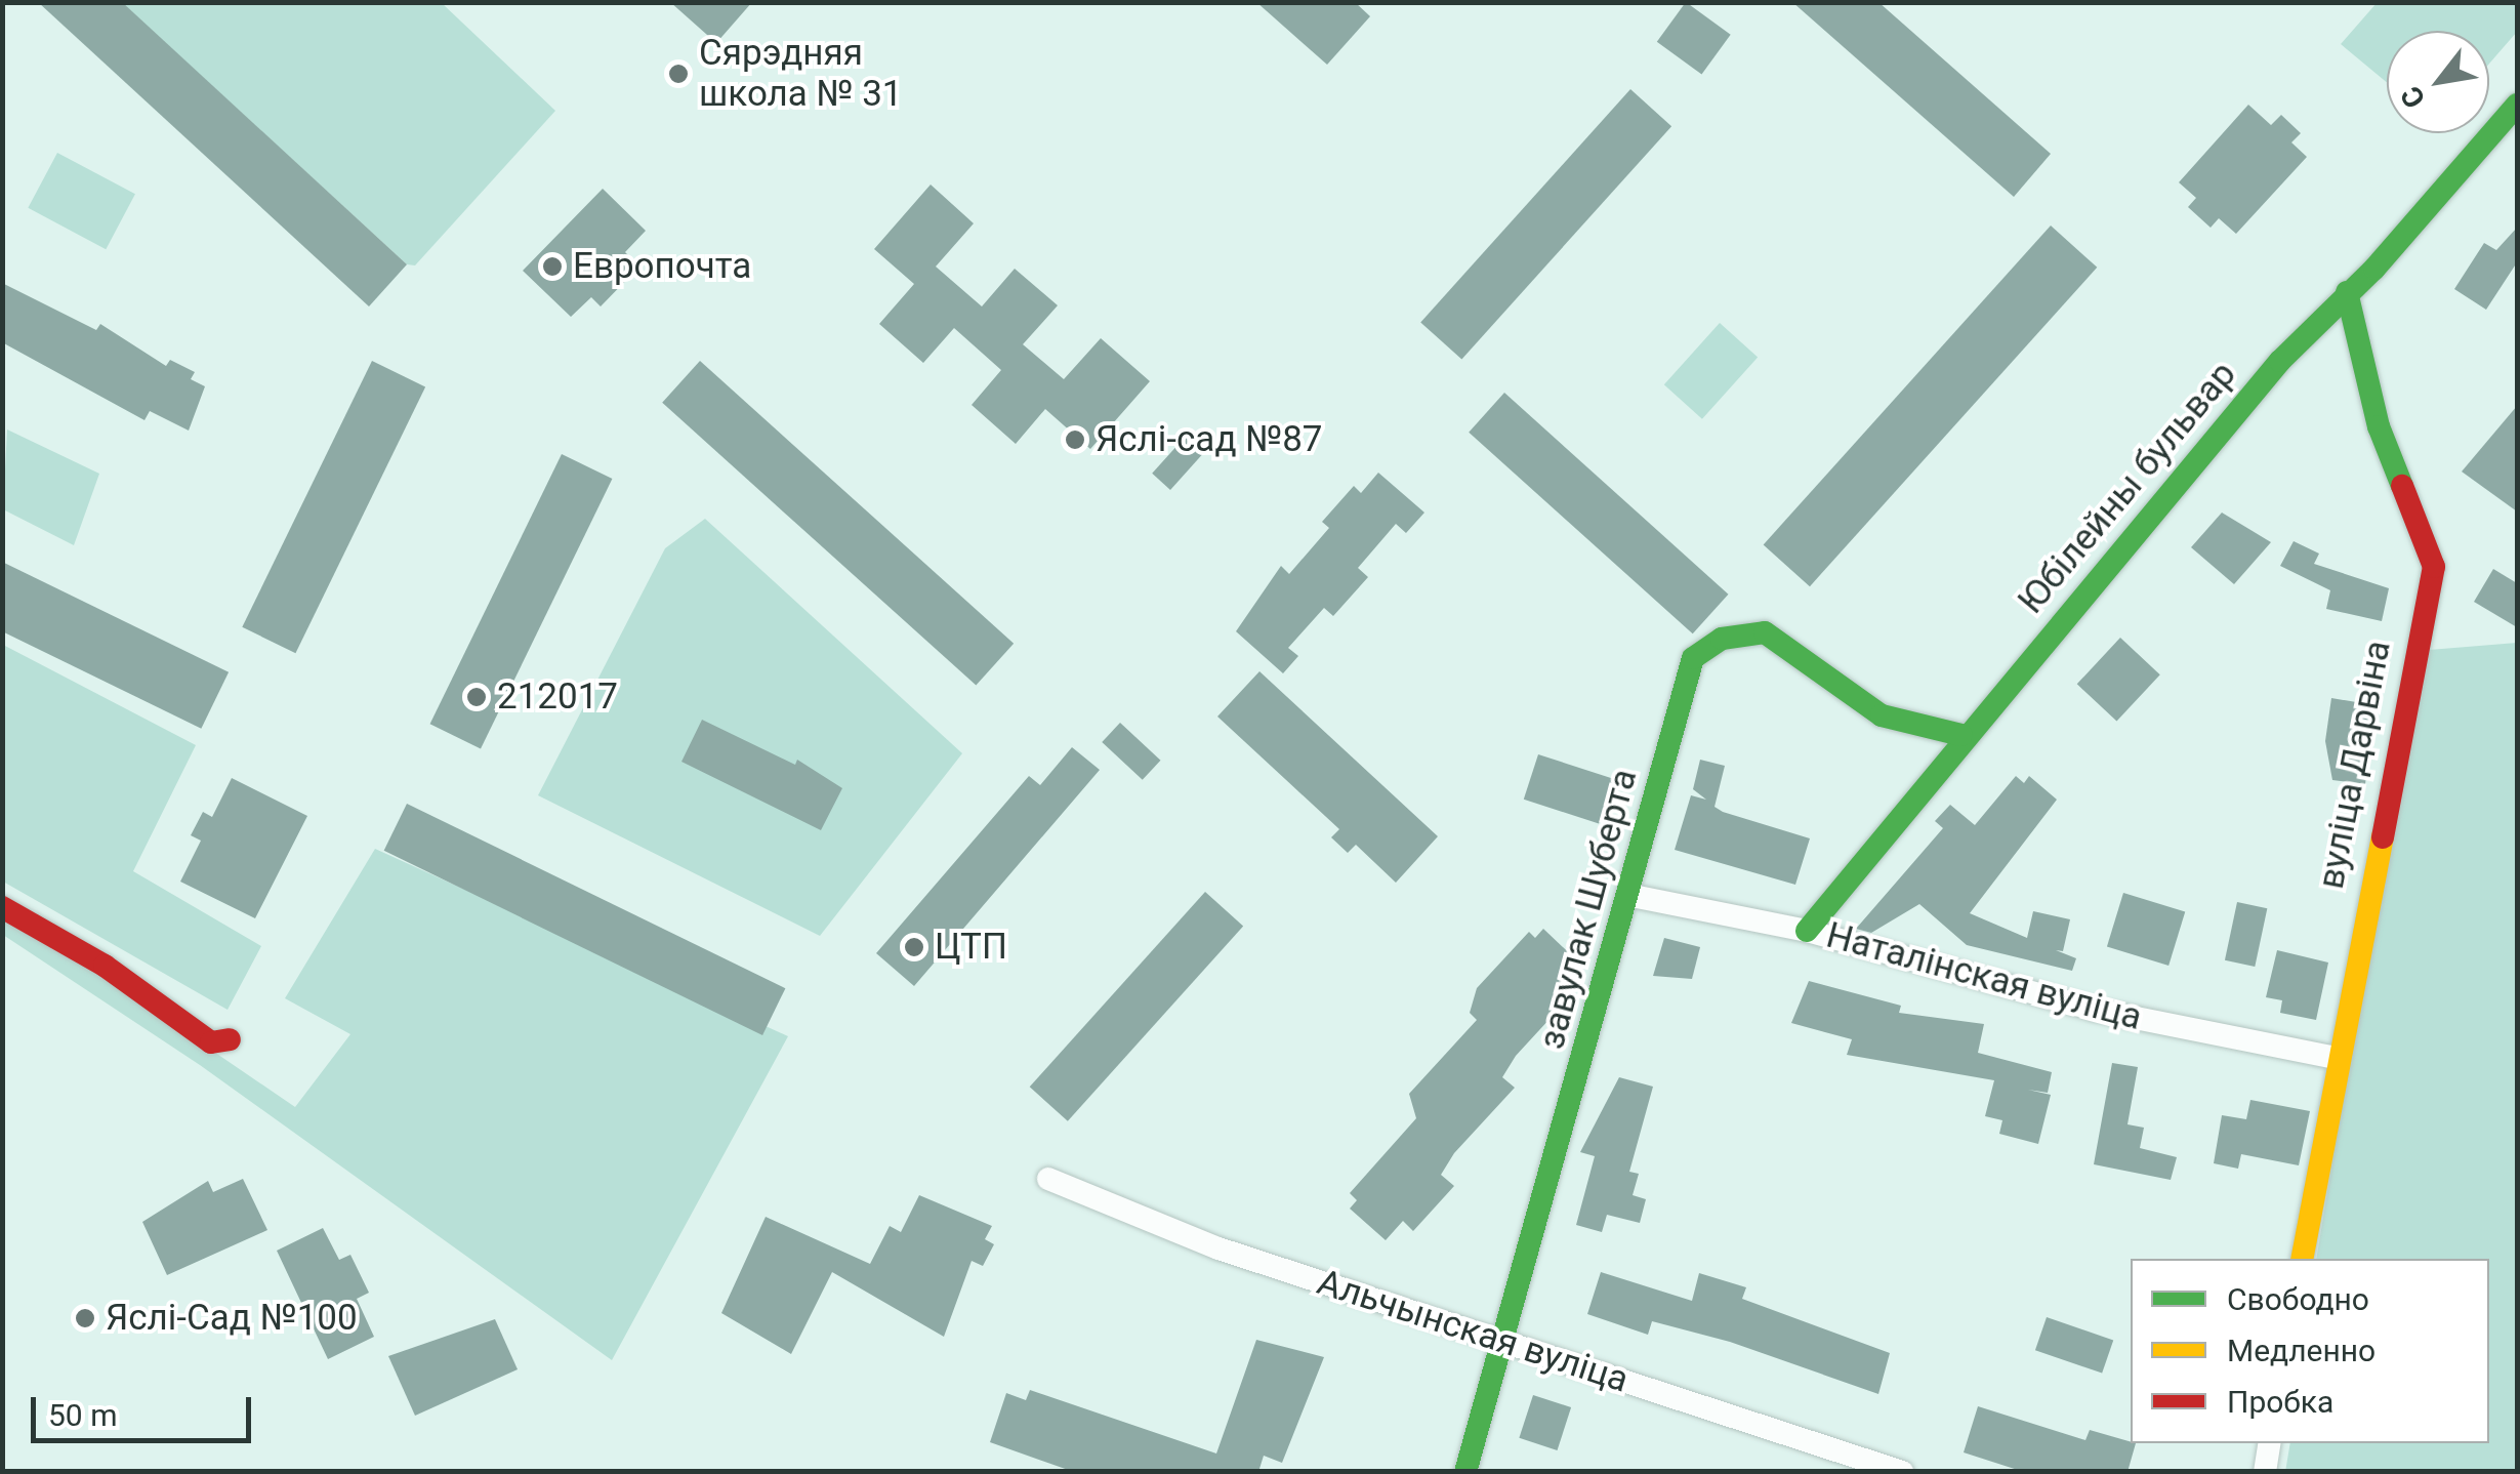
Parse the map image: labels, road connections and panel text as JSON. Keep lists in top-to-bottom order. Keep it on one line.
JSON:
{"streets":{"street":["Юбілейны бульвар","вуліца Дарвіна","завулак Шуберта","Наталінская вуліца","Альчынская вуліца"]},"crossings":[["Юбілейны бульвар","вуліца Дарвіна"],["Юбілейны бульвар","завулак Шуберта"],["Юбілейны бульвар","Наталінская вуліца"],["вуліца Дарвіна","Наталінская вуліца"],["завулак Шуберта","Наталінская вуліца"],["завулак Шуберта","Альчынская вуліца"]],"places":["Сярэдняя школа № 31","Европочта","Яслі-сад №87","212017","ЦТП","Яслі-Сад №100"],"legend":["Свободно","Медленно","Пробка"],"scale_bar":"50 m","north":"bottom left"}
